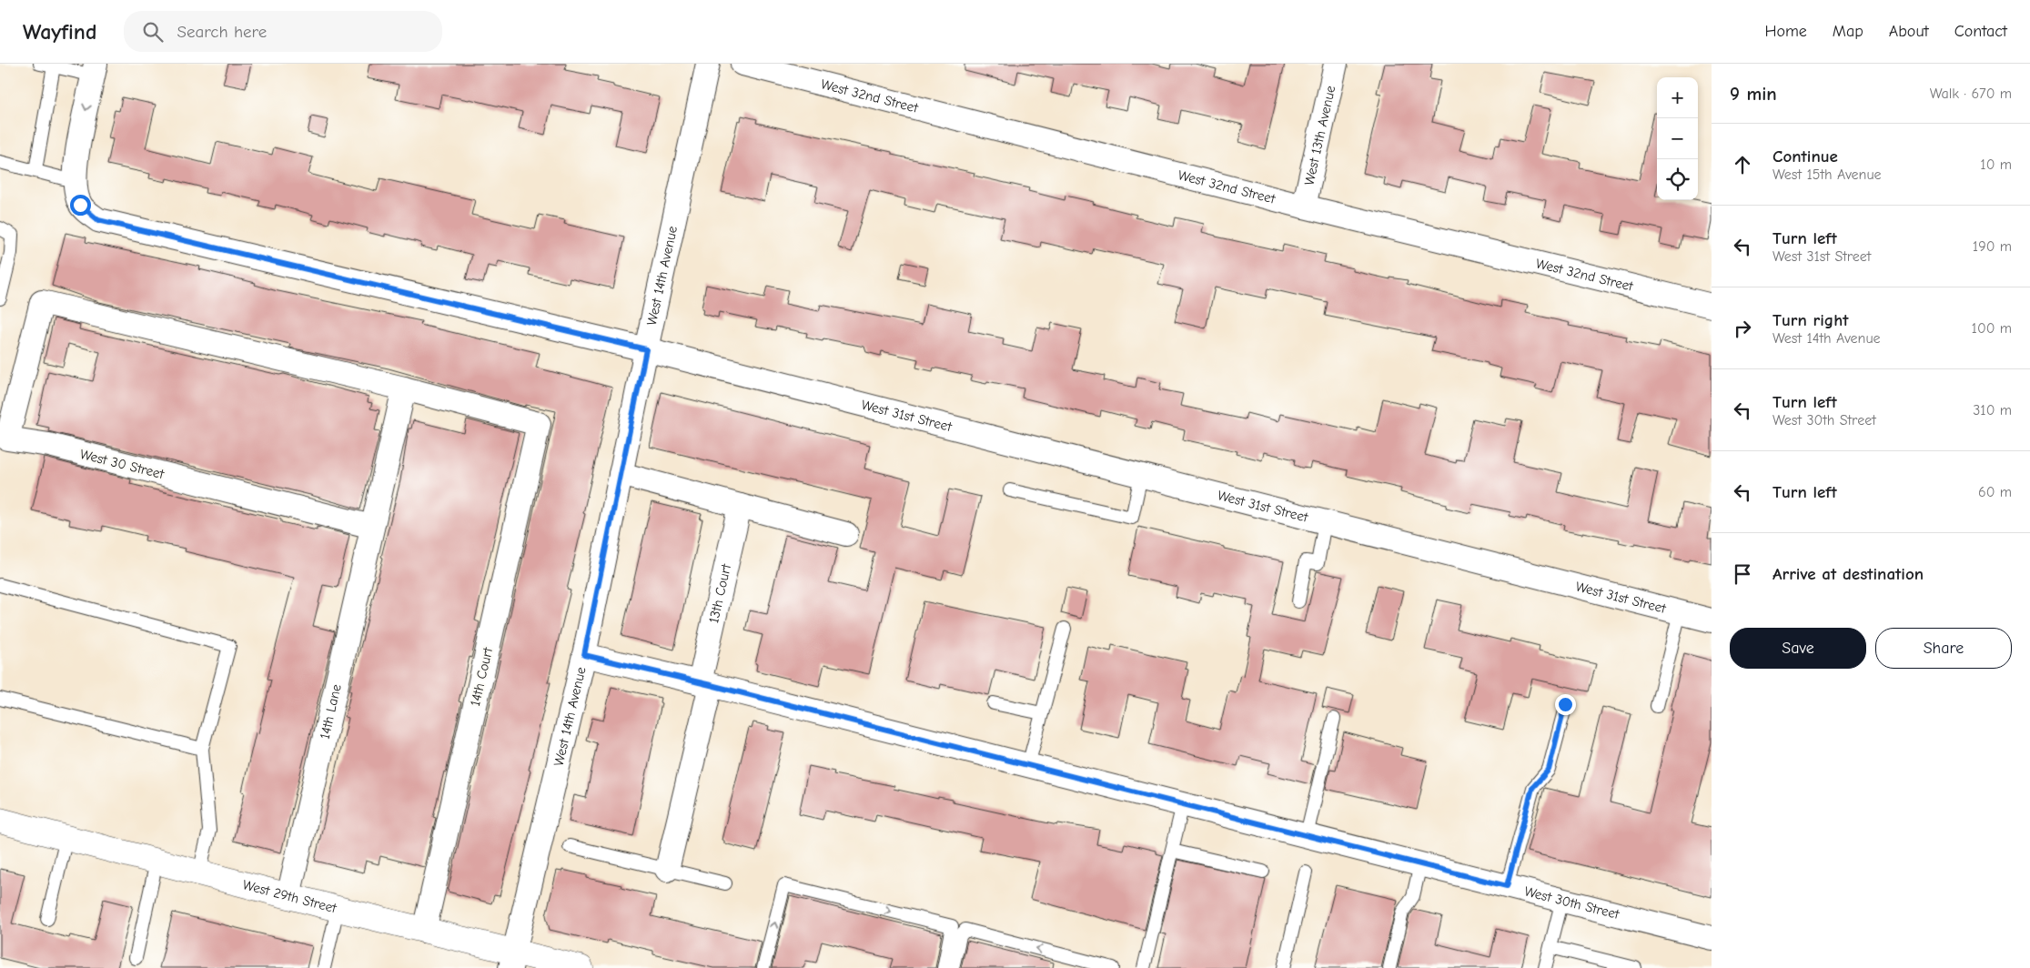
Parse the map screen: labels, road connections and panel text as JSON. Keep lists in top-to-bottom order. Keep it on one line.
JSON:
{"streets":{"street":["West 32nd Street","West 13th Avenue","West 14th Avenue","West 31st Street","West 30 Street","13th Court","14th Court","14th Lane","West 29th Street","West 30th Street"]},"crossings":[["West 32nd Street","West 13th Avenue"],["West 14th Avenue","West 31st Street"],["West 14th Avenue","West 29th Street"],["West 14th Avenue","West 30th Street"],["West 30 Street","14th Court"],["West 30 Street","14th Lane"],["13th Court","West 30th Street"],["14th Court","14th Lane"],["14th Court","West 29th Street"],["14th Lane","West 29th Street"]],"page":{"header":"Wayfind","search":"Search here","nav":["Home","Map","About","Contact"],"heading":["9 min","Walk · 670 m"],"map_buttons":["+","−"],"list":[["Continue","West 15th Avenue","10 m"],["Turn left","West 31st Street","190 m"],["Turn right","West 14th Avenue","100 m"],["Turn left","West 30th Street","310 m"],["Turn left","60 m"],"Arrive at destination"],"buttons":["Save","Share"]}}
